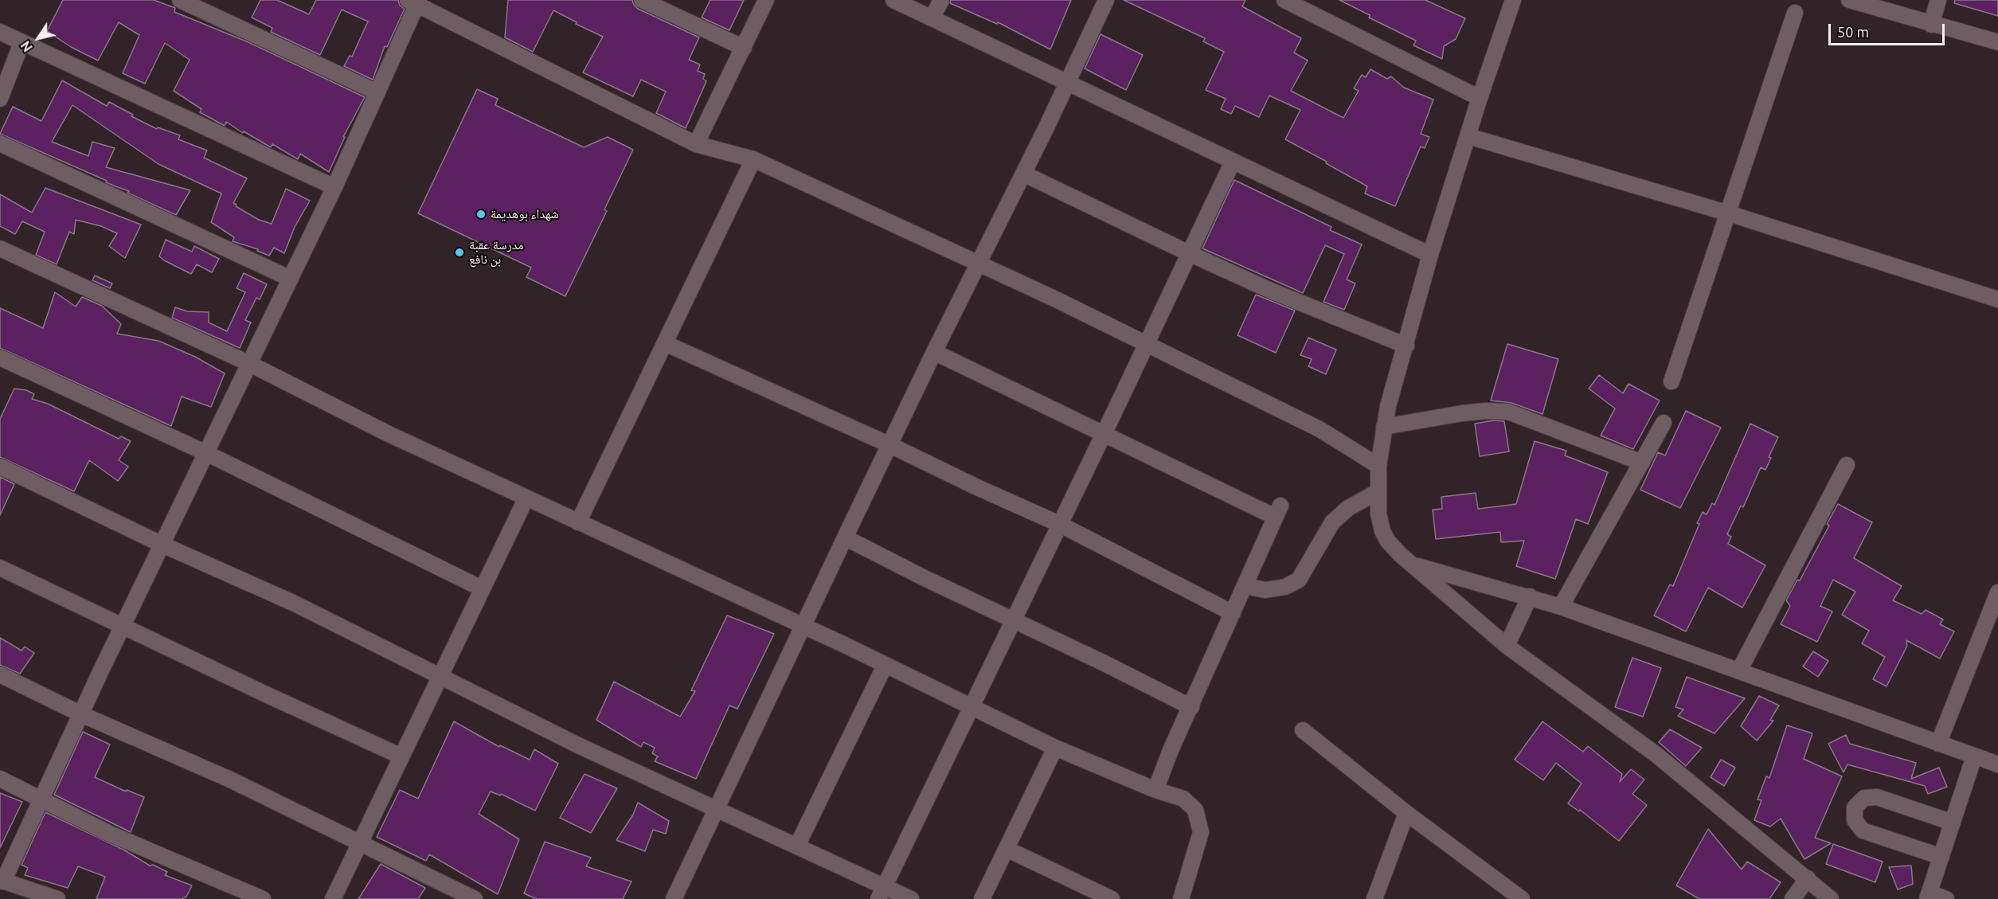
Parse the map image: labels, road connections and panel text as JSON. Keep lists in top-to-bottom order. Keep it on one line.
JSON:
{"places":["شهداء بوهديمة","مدرسة عقبة بن نافع"],"scale_bar":"50 m","north":"bottom left"}
